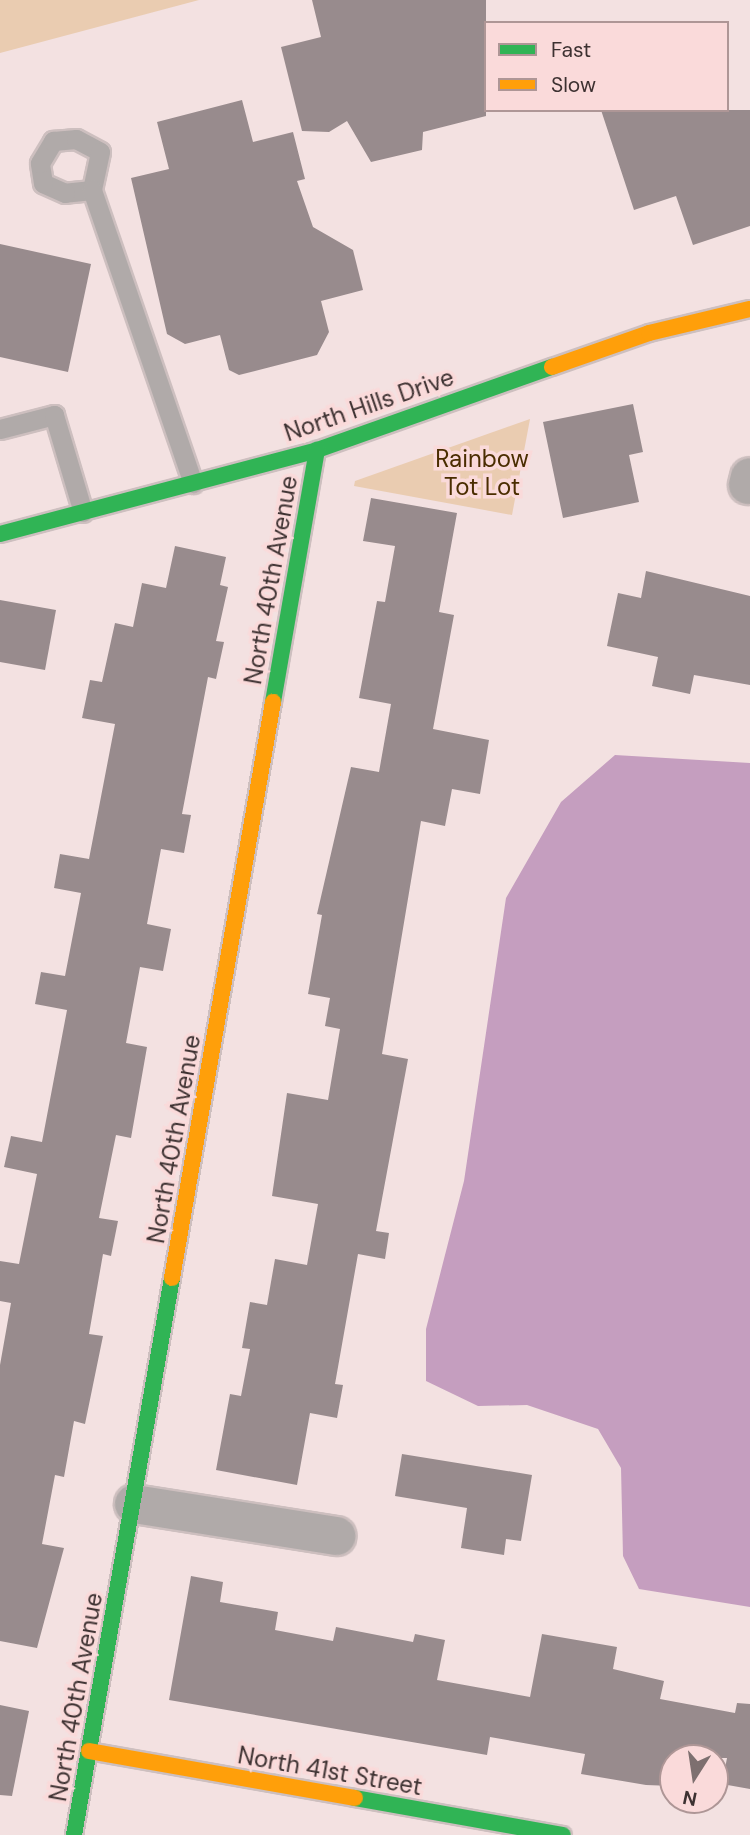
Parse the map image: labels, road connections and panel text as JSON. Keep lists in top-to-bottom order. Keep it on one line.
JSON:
{"streets":{"street":["North Hills Drive","North 40th Avenue","North 41st Street"]},"crossings":[["North Hills Drive","North 40th Avenue"],["North 40th Avenue","North 41st Street"]],"parks":["Rainbow Tot Lot"],"legend":["Fast","Slow"],"north":"bottom"}
